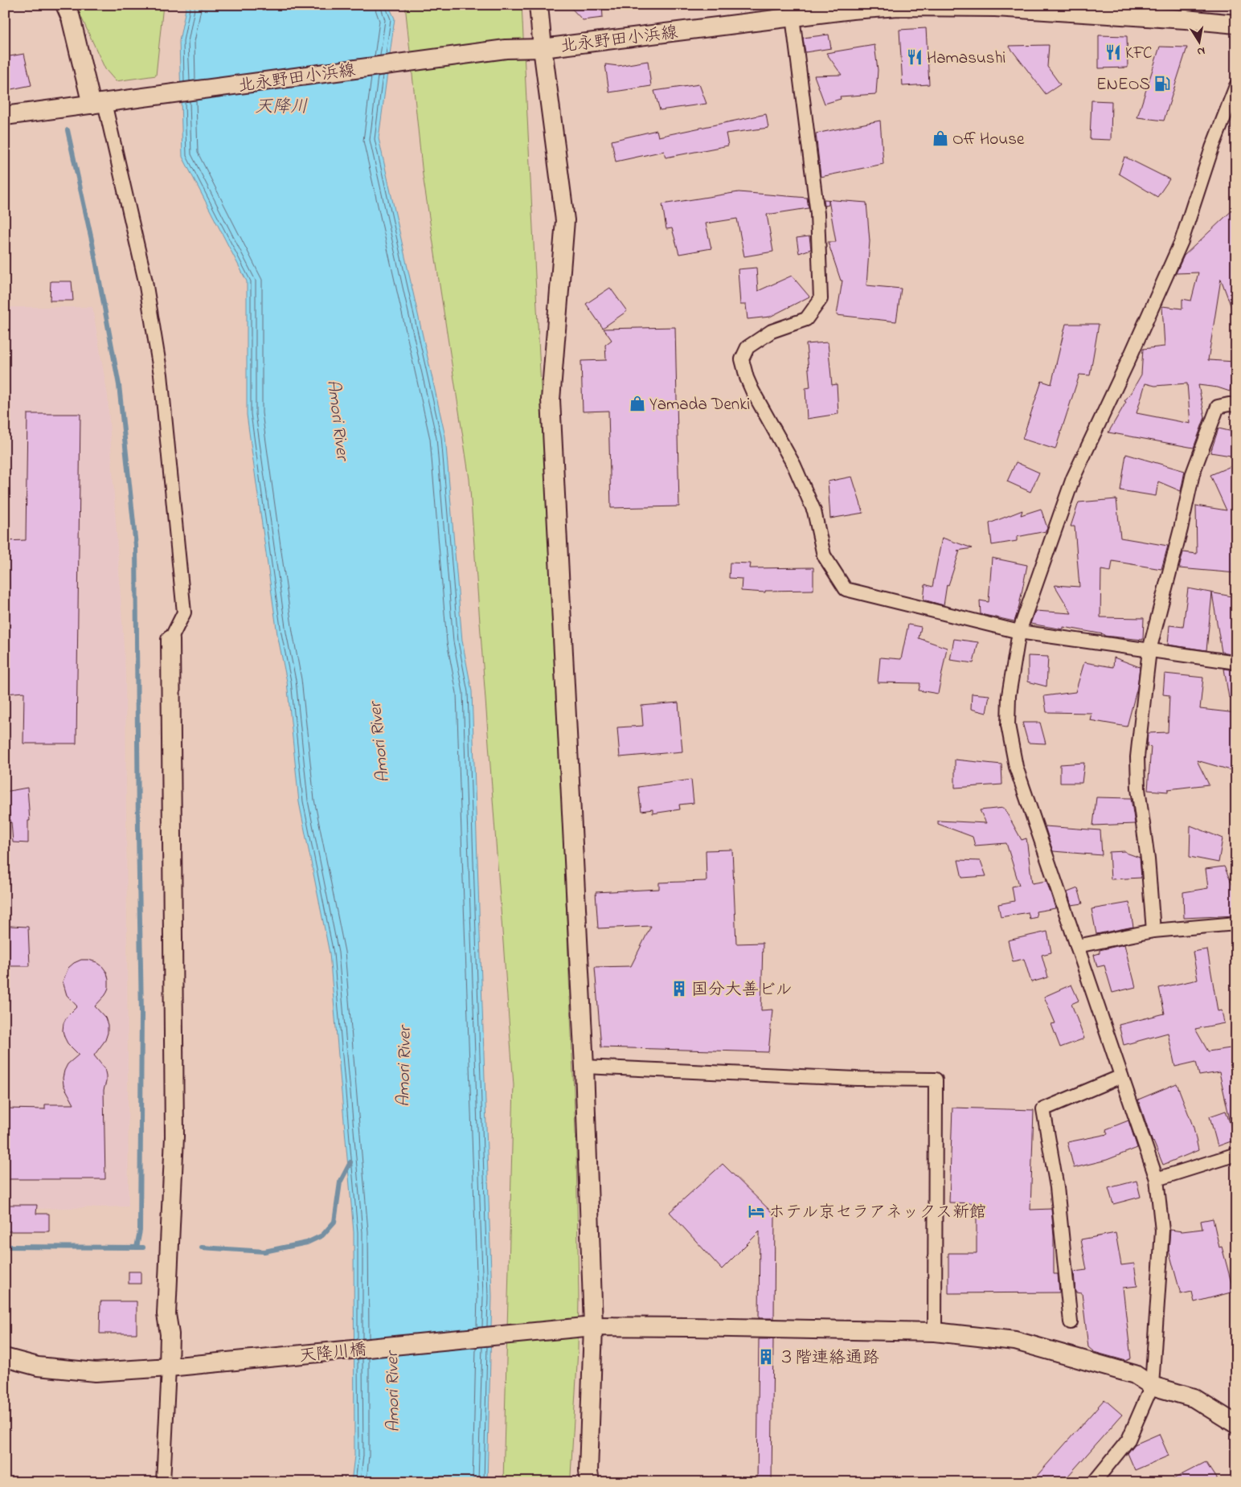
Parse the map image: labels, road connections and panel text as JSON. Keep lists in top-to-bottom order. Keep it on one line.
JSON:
{"streets":{"street":["北永野田小浜線","天降川橋"]},"water":["天降川","Amori River"],"places":{"restaurant":["KFC","Hamasushi"],"fuel station":["ENEOS"],"shop":["Off House","Yamada Denki"],"building":["国分大善ビル","３階連絡通路"],"hotel":["ホテル京セラアネックス新館"]},"north":"bottom"}
